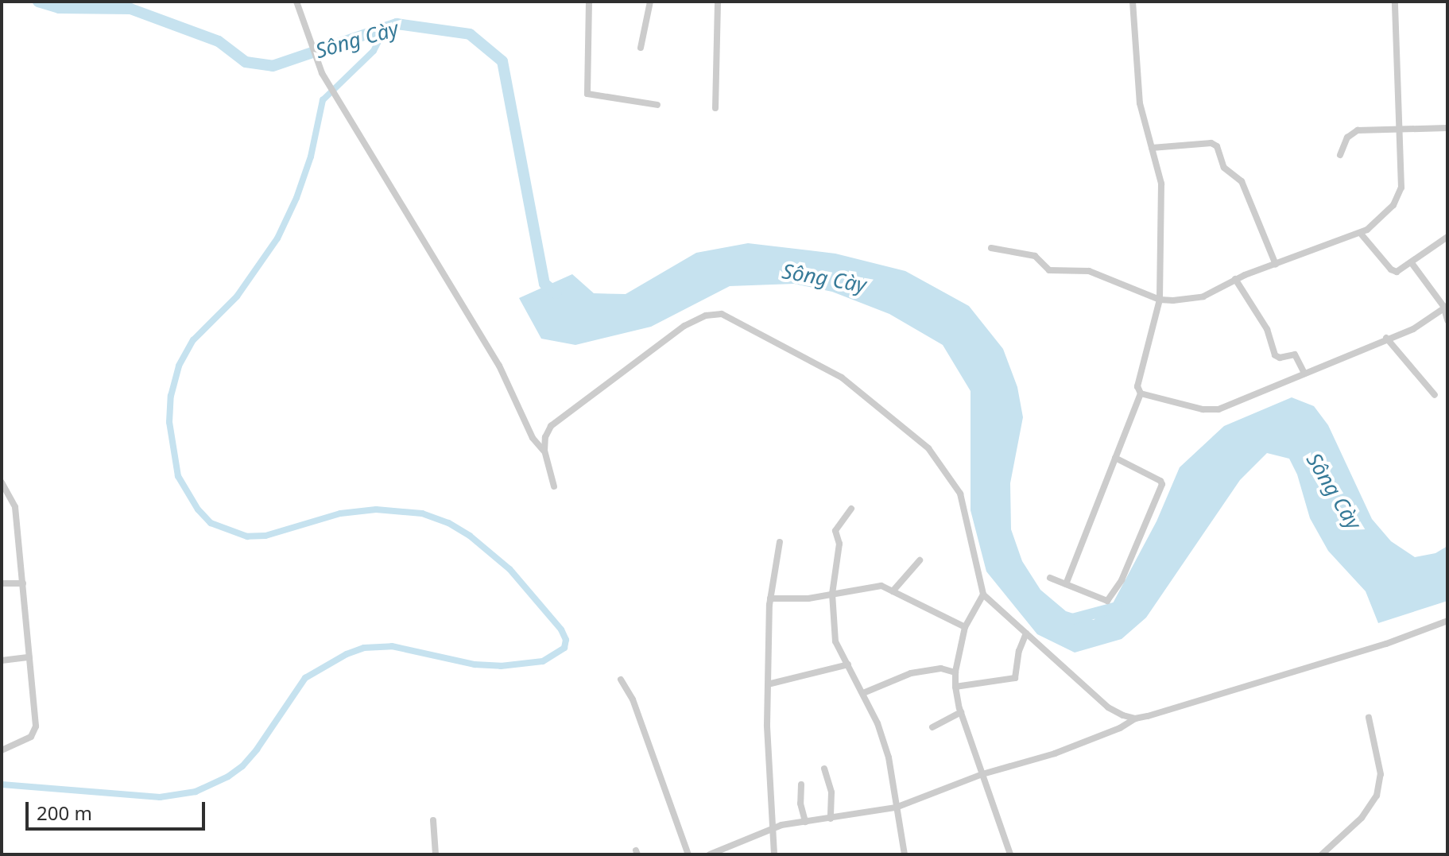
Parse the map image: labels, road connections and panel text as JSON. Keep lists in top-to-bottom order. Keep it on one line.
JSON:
{"water":["Sông Cày"],"scale_bar":"200 m"}
